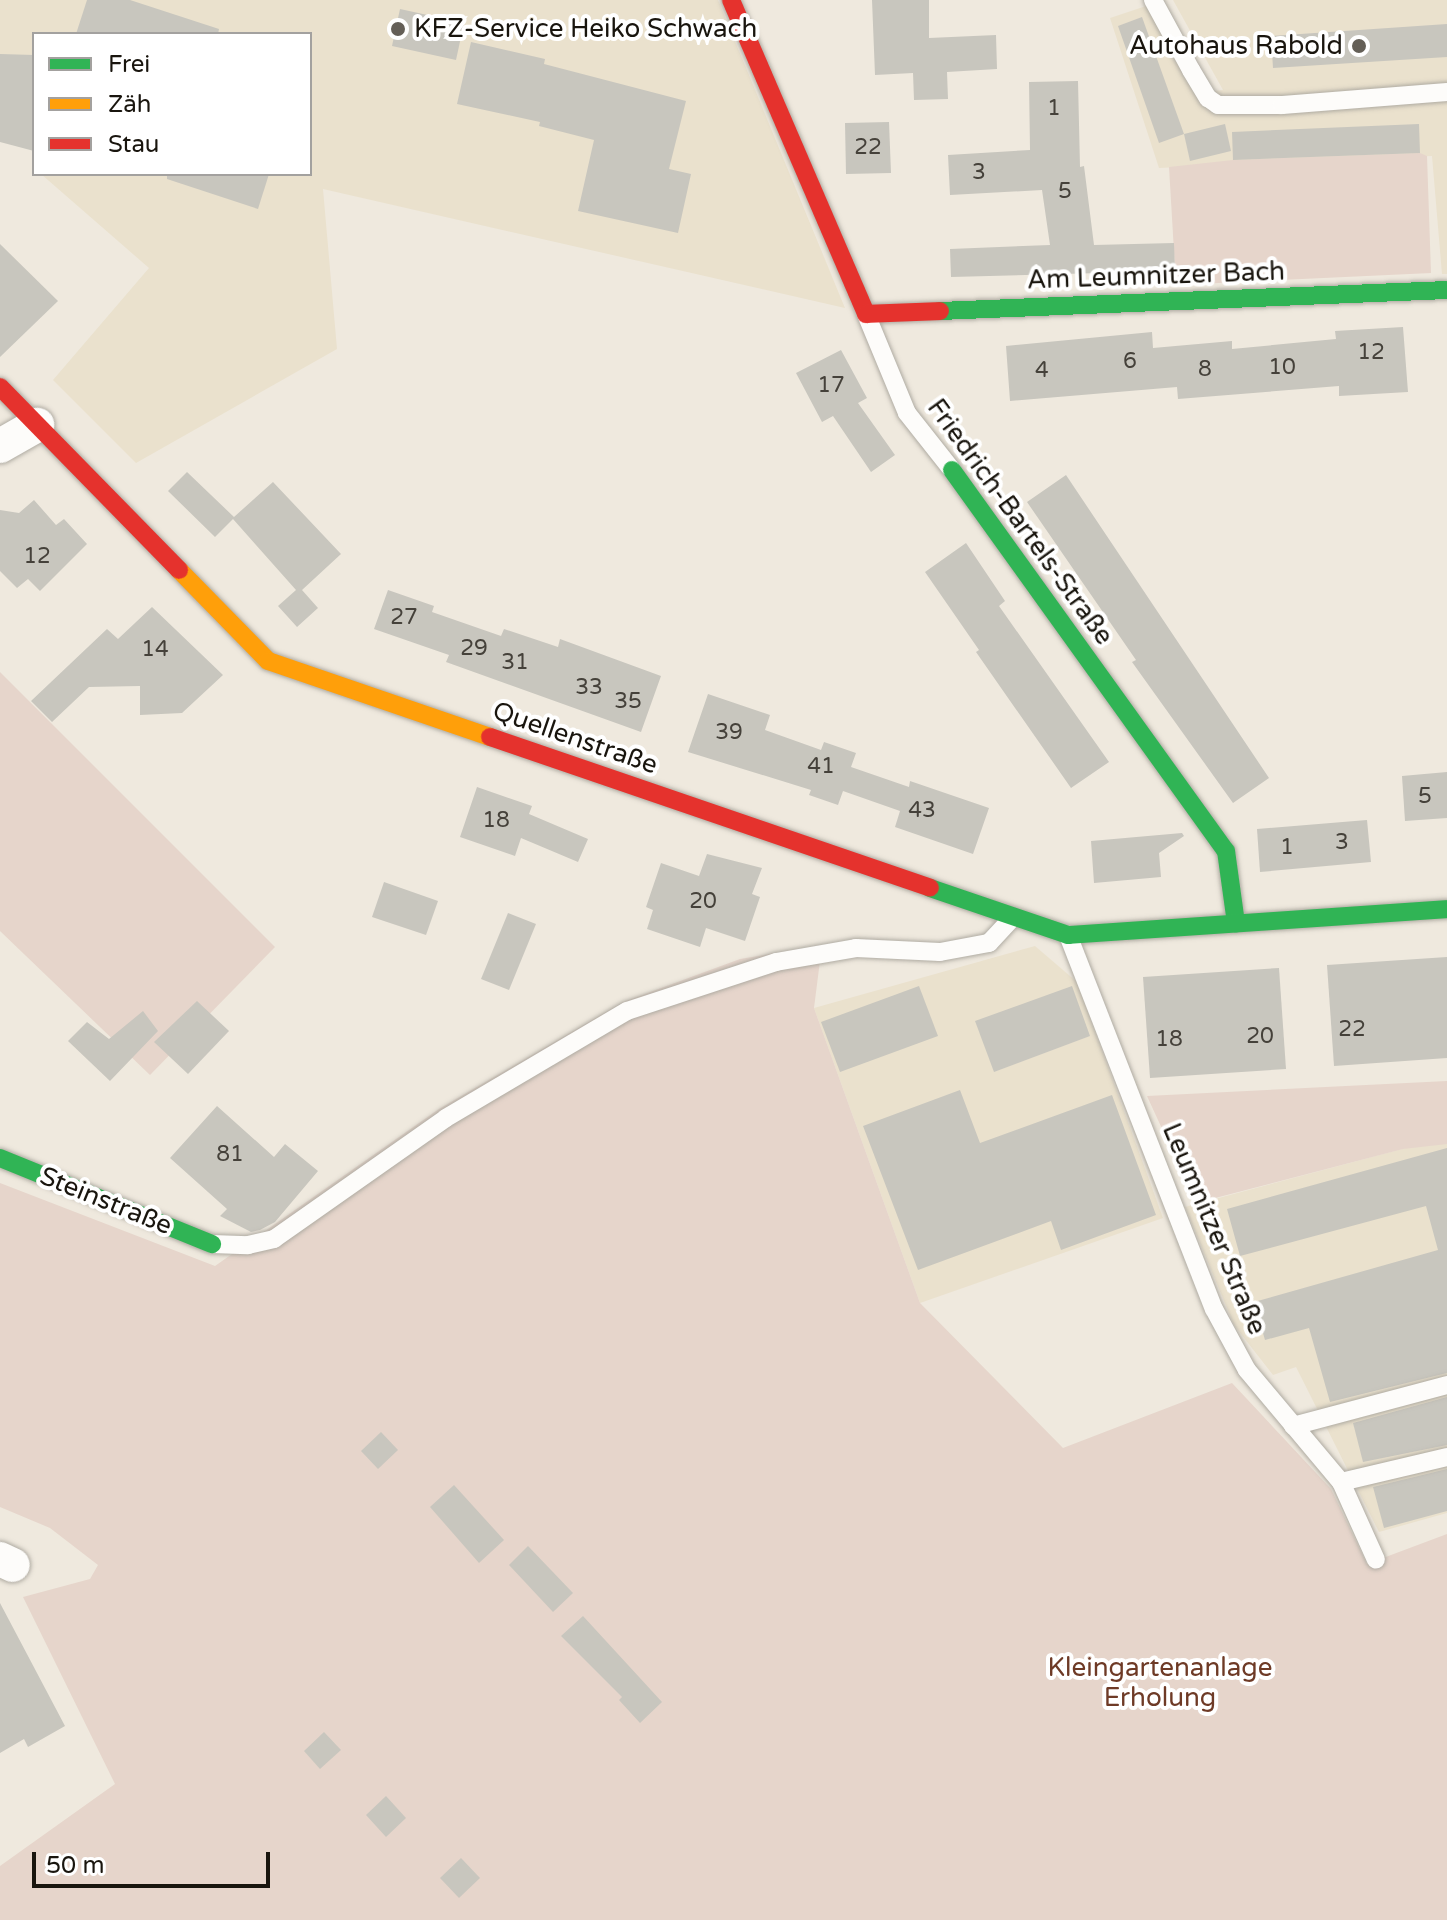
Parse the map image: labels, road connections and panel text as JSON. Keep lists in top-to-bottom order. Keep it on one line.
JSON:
{"streets":{"street":["Am Leumnitzer Bach","Friedrich-Bartels-Straße","Quellenstraße","Steinstraße"],"lane":["Leumnitzer Straße"]},"crossings":[["Am Leumnitzer Bach","Friedrich-Bartels-Straße"],["Friedrich-Bartels-Straße","Quellenstraße"],["Quellenstraße","Leumnitzer Straße"]],"parks":["Kleingartenanlage Erholung"],"places":["KFZ-Service Heiko Schwach","Autohaus Rabold"],"house_numbers":["1","22","3","5","12","6","10","8","4","17","12","27","29","14","31","33","35","39","41","5","43","18","3","1","20","22","20","18","81"],"legend":["Frei","Zäh","Stau"],"scale_bar":"50 m"}
